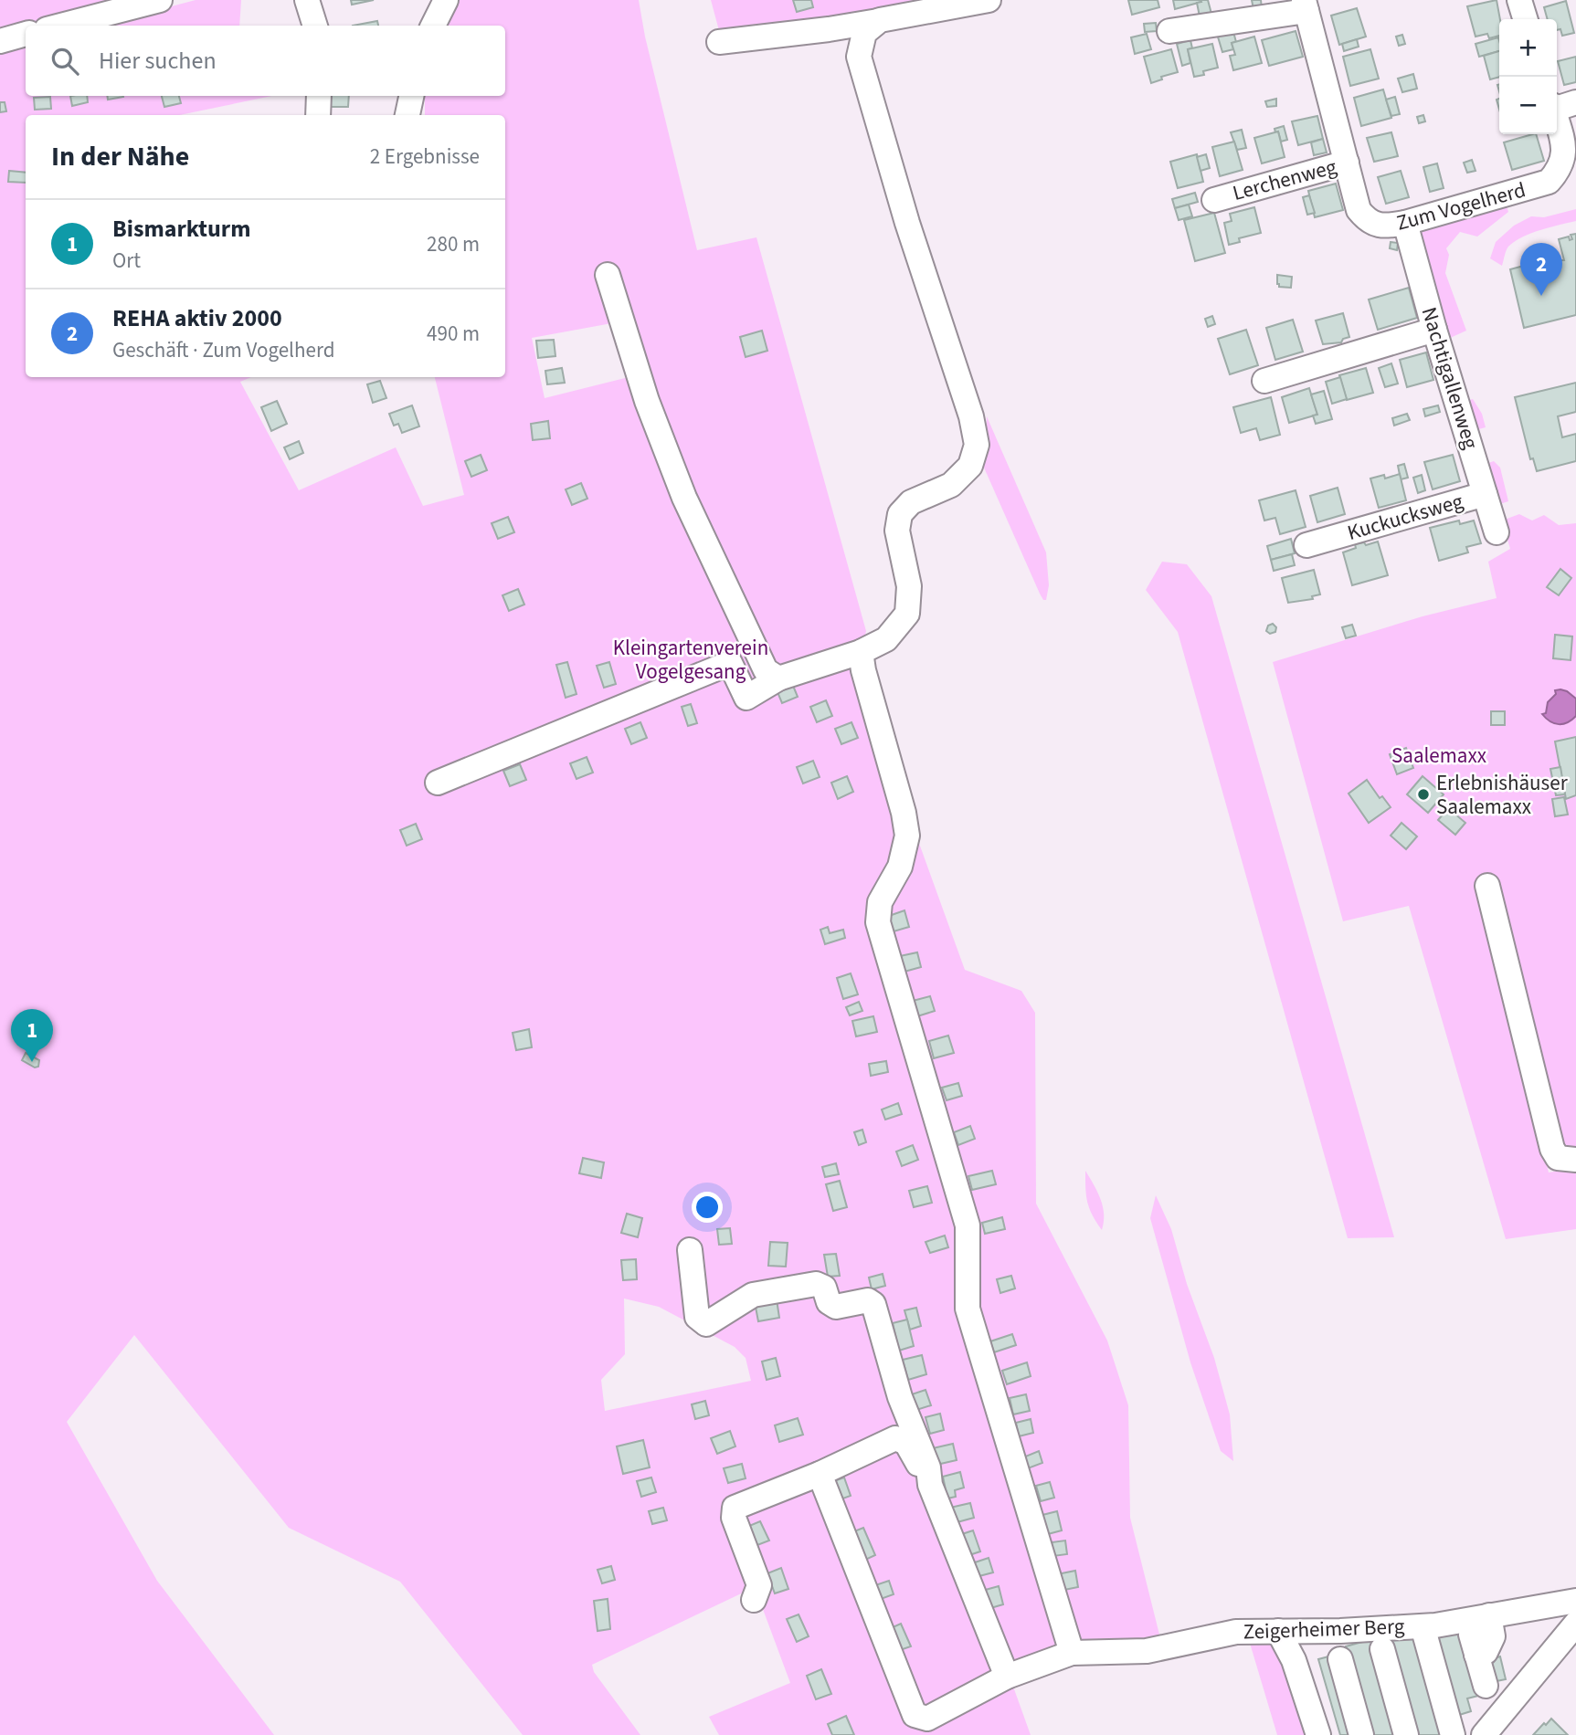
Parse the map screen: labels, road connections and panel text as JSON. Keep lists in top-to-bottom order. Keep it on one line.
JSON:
{"streets":{"street":["Lerchenweg","Zum Vogelherd","Nachtigallenweg","Kuckucksweg","Zeigerheimer Berg"]},"crossings":[["Lerchenweg","Zum Vogelherd"],["Zum Vogelherd","Nachtigallenweg"],["Nachtigallenweg","Kuckucksweg"]],"parks":["Kleingartenverein Vogelgesang","Saalemaxx"],"places":["Erlebnishäuser Saalemaxx"],"page":{"map_buttons":["+","−"],"search":"Hier suchen","heading":["In der Nähe","2 Ergebnisse"],"list":[{"mark":"1","name":"Bismarkturm","note":"Ort","value":"280 m"},{"mark":"2","name":"REHA aktiv 2000","note":"Geschäft · Zum Vogelherd","value":"490 m"}],"pins":["2","1"]}}
